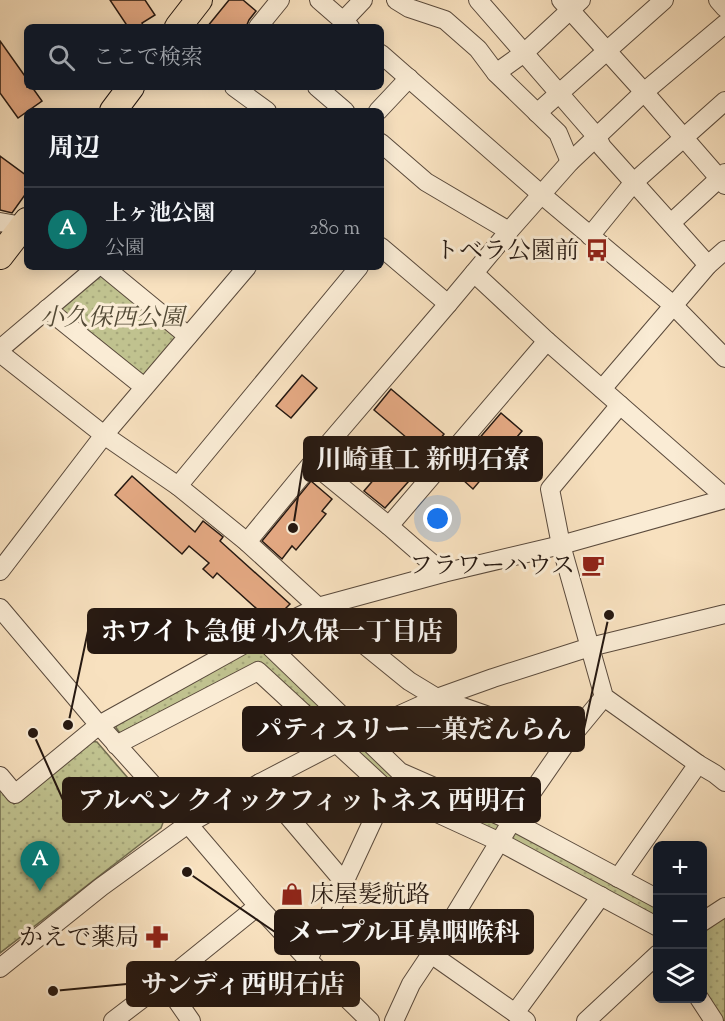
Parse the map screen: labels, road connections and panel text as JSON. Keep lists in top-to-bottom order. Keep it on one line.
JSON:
{"parks":["小久保西公園"],"places":{"bus stop":["トベラ公園前"],"other":["川崎重工 新明石寮","パティスリー 一菓だんらん","ホワイト急便 小久保一丁目店","アルペン クイックフィットネス 西明石","メープル耳鼻咽喉科","サンディ西明石店"],"cafe":["フラワーハウス"],"shop":["床屋髪航路"],"pharmacy":["かえで薬局"]},"page":{"search":"ここで検索","heading":"周辺","list":[{"mark":"A","name":"上ヶ池公園","note":"公園","value":"280 m"}],"map_buttons":["+","−"],"pins":"A"}}
